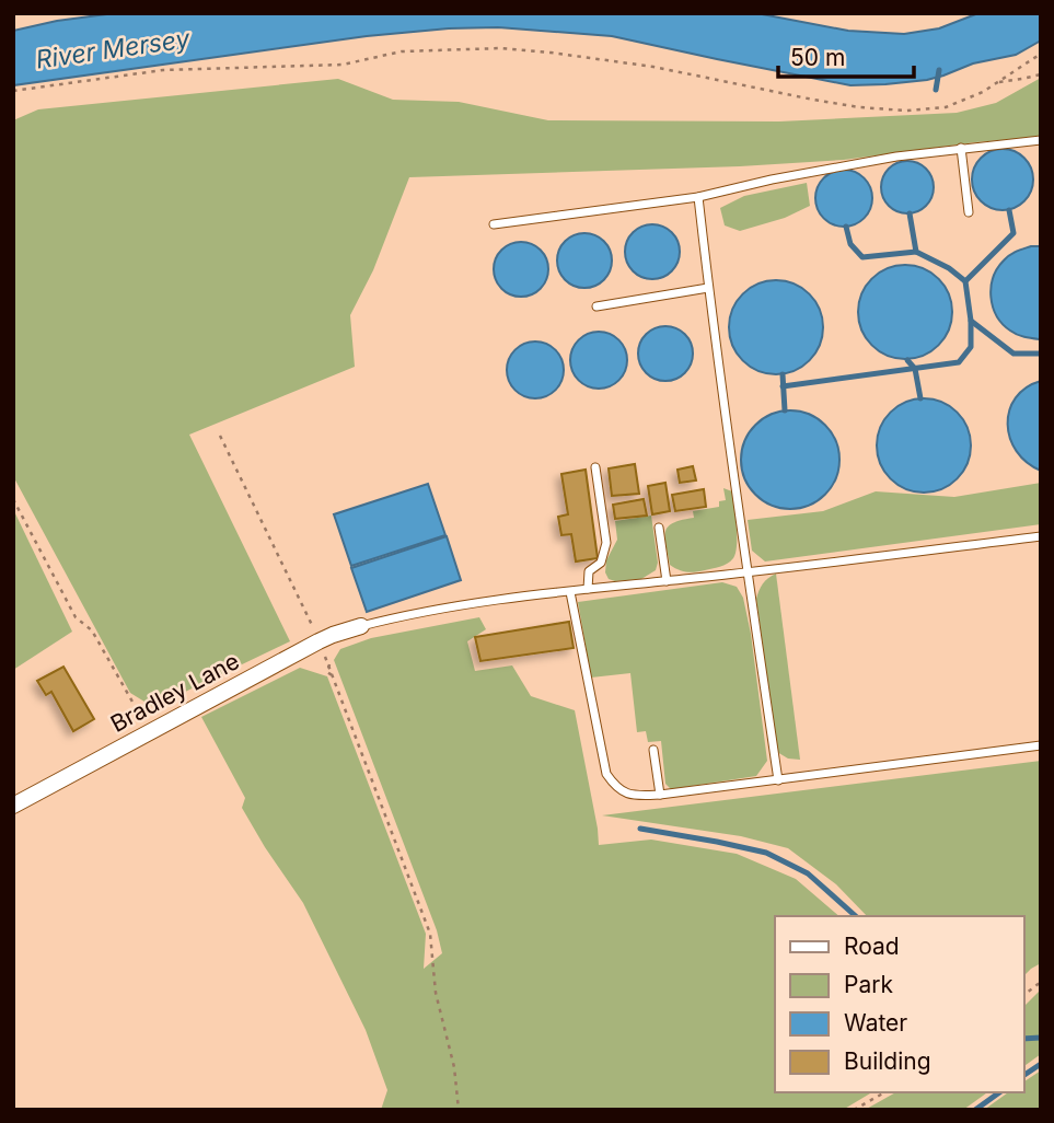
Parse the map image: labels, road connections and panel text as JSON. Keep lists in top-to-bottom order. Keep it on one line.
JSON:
{"streets":{"street":["Bradley Lane"]},"water":["River Mersey"],"legend":["Road","Park","Water","Building"],"scale_bar":"50 m"}
